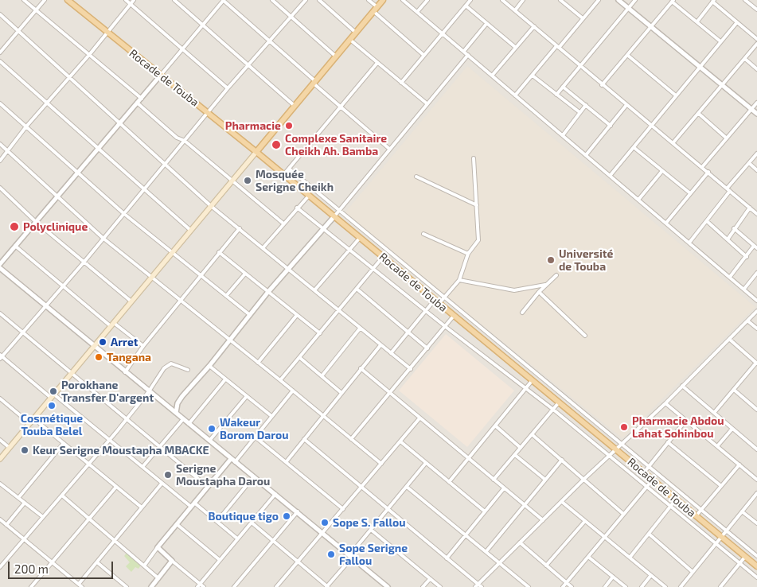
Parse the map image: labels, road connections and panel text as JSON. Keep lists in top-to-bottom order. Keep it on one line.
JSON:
{"streets":{"main road":["Rocade de Touba"]},"places":["Pharmacie","Complexe Sanitaire Cheikh Ah. Bamba","Mosquée Serigne Cheikh","Polyclinique","Université de Touba","Arret","Tangana","Porokhane Transfer D'argent","Cosmétique Touba Belel","Pharmacie Abdou Lahat Sohinbou","Wakeur Borom Darou","Keur Serigne Moustapha MBACKE","Serigne Moustapha Darou","Boutique tigo","Sope S. Fallou","Sope Serigne Fallou"],"scale_bar":"200 m"}
